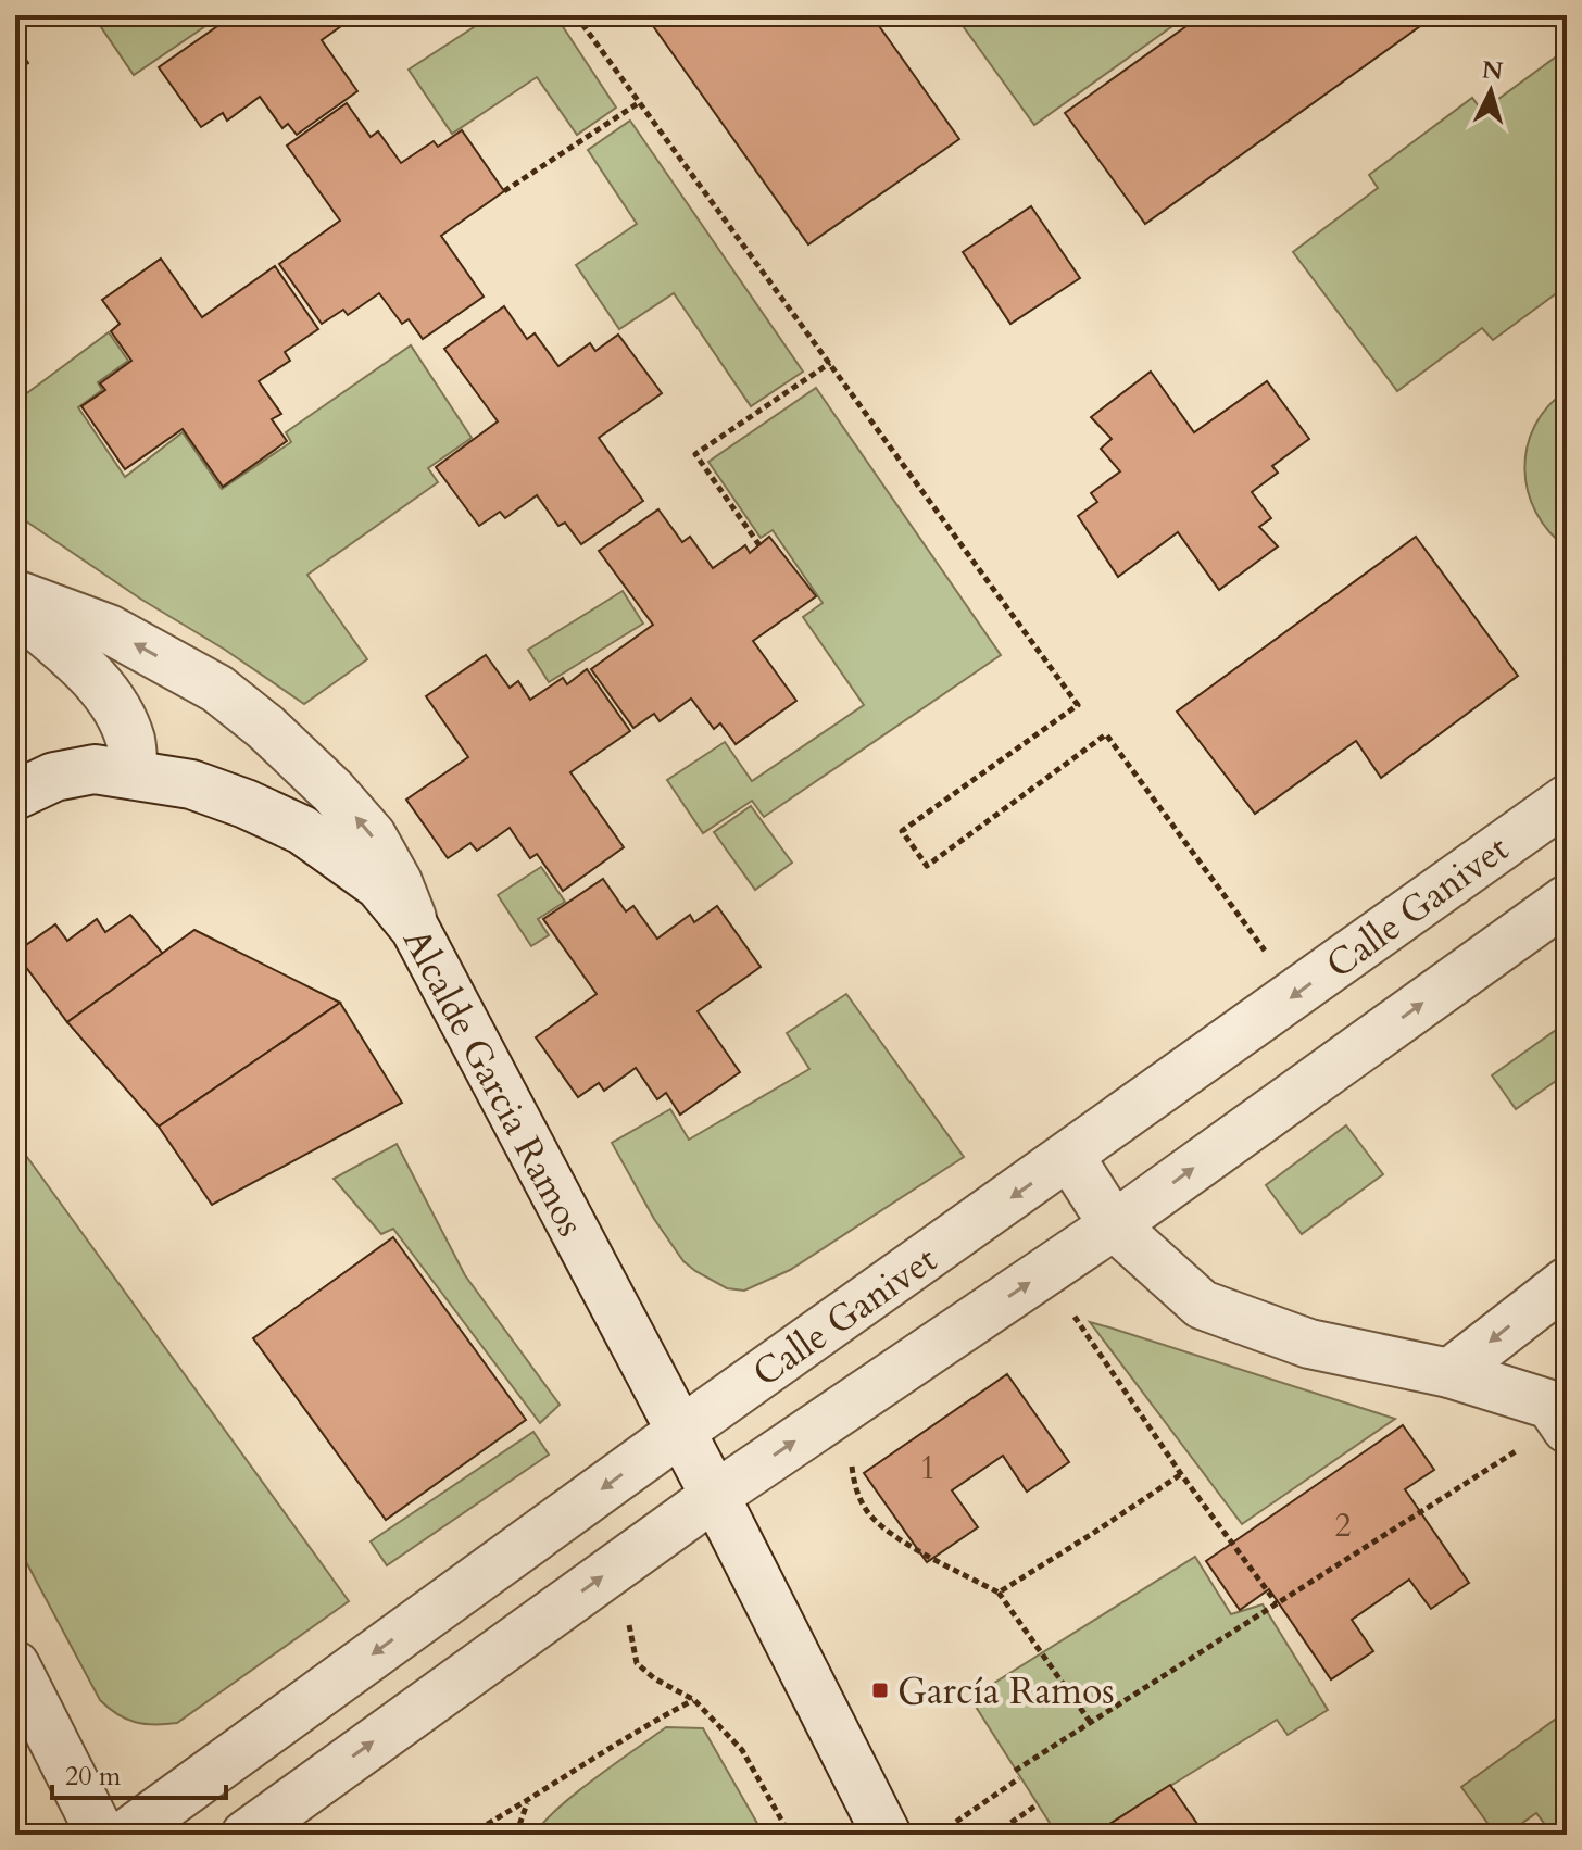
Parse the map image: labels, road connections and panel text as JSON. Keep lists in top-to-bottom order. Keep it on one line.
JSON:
{"streets":{"street":["Calle Ganivet","Alcalde Garcia Ramos"]},"crossings":[["Calle Ganivet","Alcalde Garcia Ramos"]],"places":{"transit":["García Ramos"]},"house_numbers":["1","2"],"scale_bar":"20 m","north":"top"}
